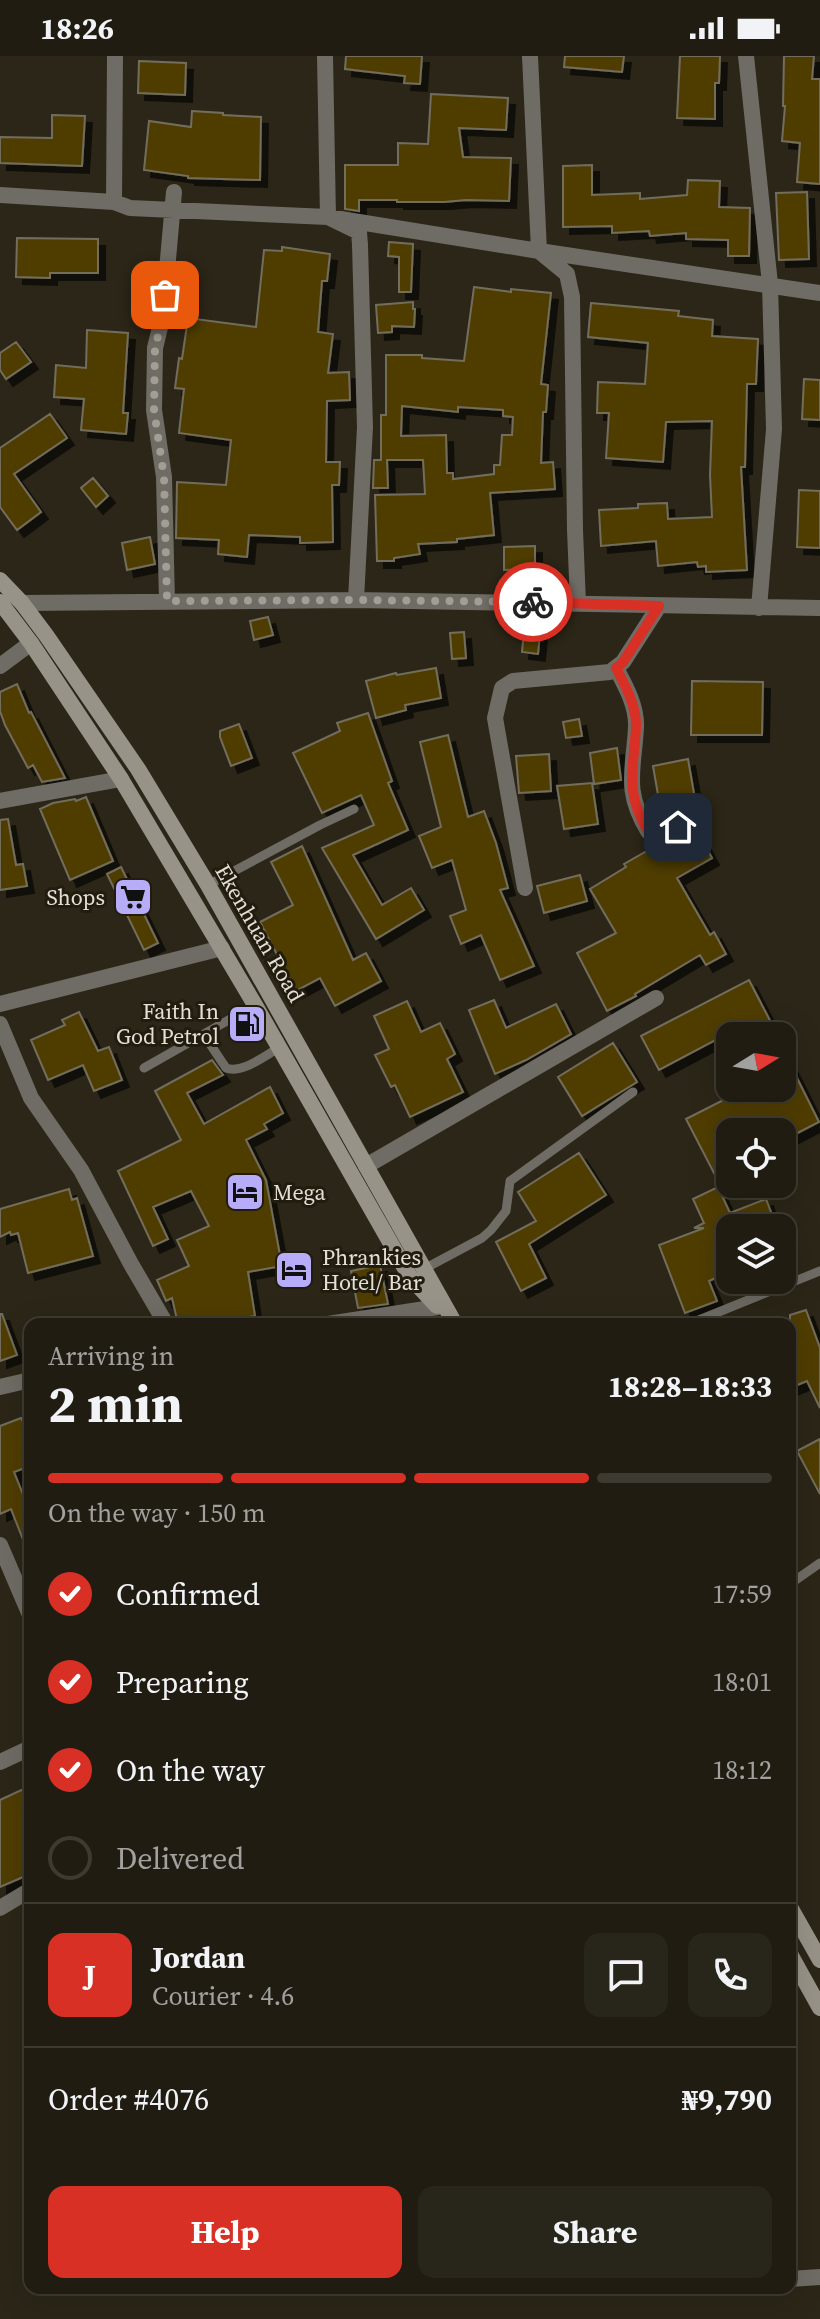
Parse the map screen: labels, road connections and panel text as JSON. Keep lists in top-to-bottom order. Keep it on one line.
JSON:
{"streets":{"main road":["Ekenhuan Road"]},"places":{"supermarket":["Shops"],"fuel station":["Faith In God Petrol"],"hotel":["Mega","Phrankies Hotel/ Bar"]},"north":"right","page":{"status":"18:26","heading":["2 min","Arriving in","18:28–18:33"],"panel":["Jordan","Courier · 4.6","Order #4076","₦9,790"],"bar":"On the way · 150 m","list":[["Confirmed","17:59"],["Preparing","18:01"],["On the way","18:12"],"Delivered"],"round":"J","buttons":["Help","Share"]}}
